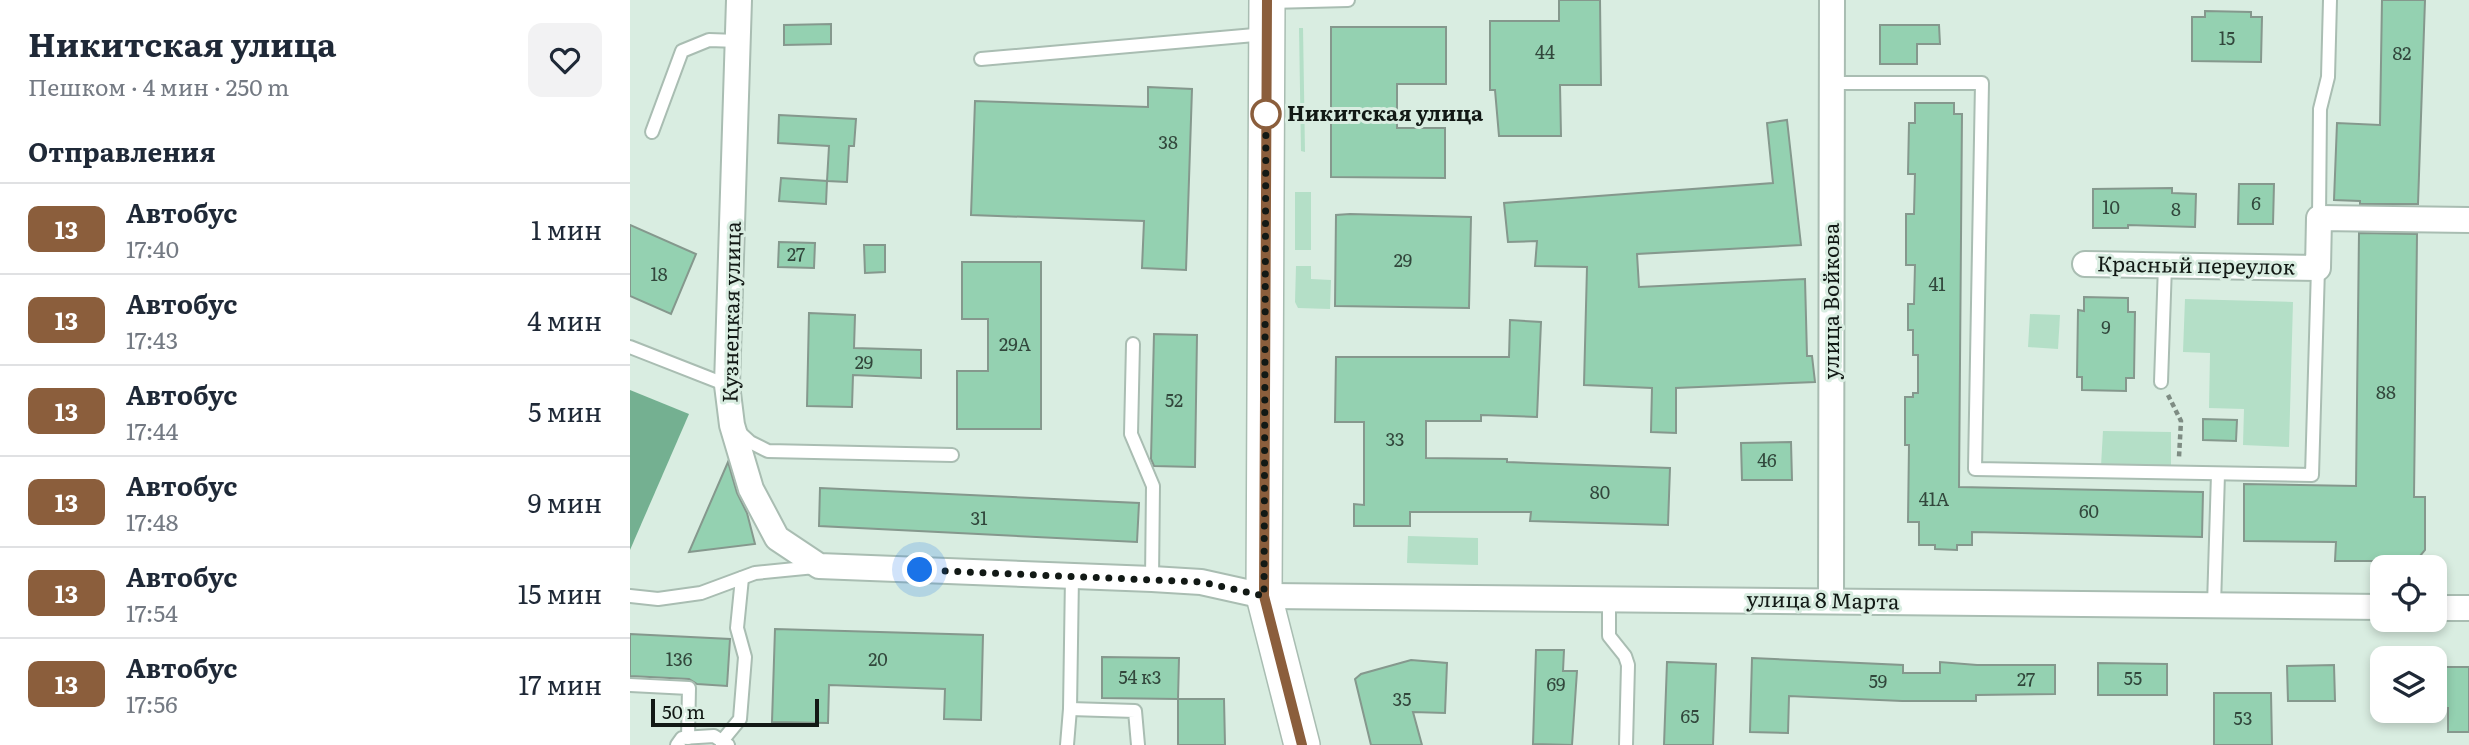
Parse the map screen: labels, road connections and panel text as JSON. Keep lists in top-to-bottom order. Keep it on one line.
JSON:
{"streets":{"street":["Красный переулок","улица Войкова","Кузнецкая улица","улица 8 Марта"]},"crossings":[["улица Войкова","улица 8 Марта"]],"places":["Никитская улица"],"lines":["bus line 13"],"house_numbers":["15","44","82","38","6","10","8","27","29","18","41","9","29А","29","88","52","33","46","80","41А","60","31","136","20","54 к3","55","27","59","69","35","65","53"],"scale_bar":"50 m","page":{"heading":[["Никитская улица","Пешком · 4 мин · 250 m"],"Отправления"],"list":[{"mark":"13","name":"Автобус","note":"17:40","value":"1 мин"},{"mark":"13","name":"Автобус","note":"17:43","value":"4 мин"},{"mark":"13","name":"Автобус","note":"17:44","value":"5 мин"},{"mark":"13","name":"Автобус","note":"17:48","value":"9 мин"},{"mark":"13","name":"Автобус","note":"17:54","value":"15 мин"},{"mark":"13","name":"Автобус","note":"17:56","value":"17 мин"}],"scale":"50 m"}}
